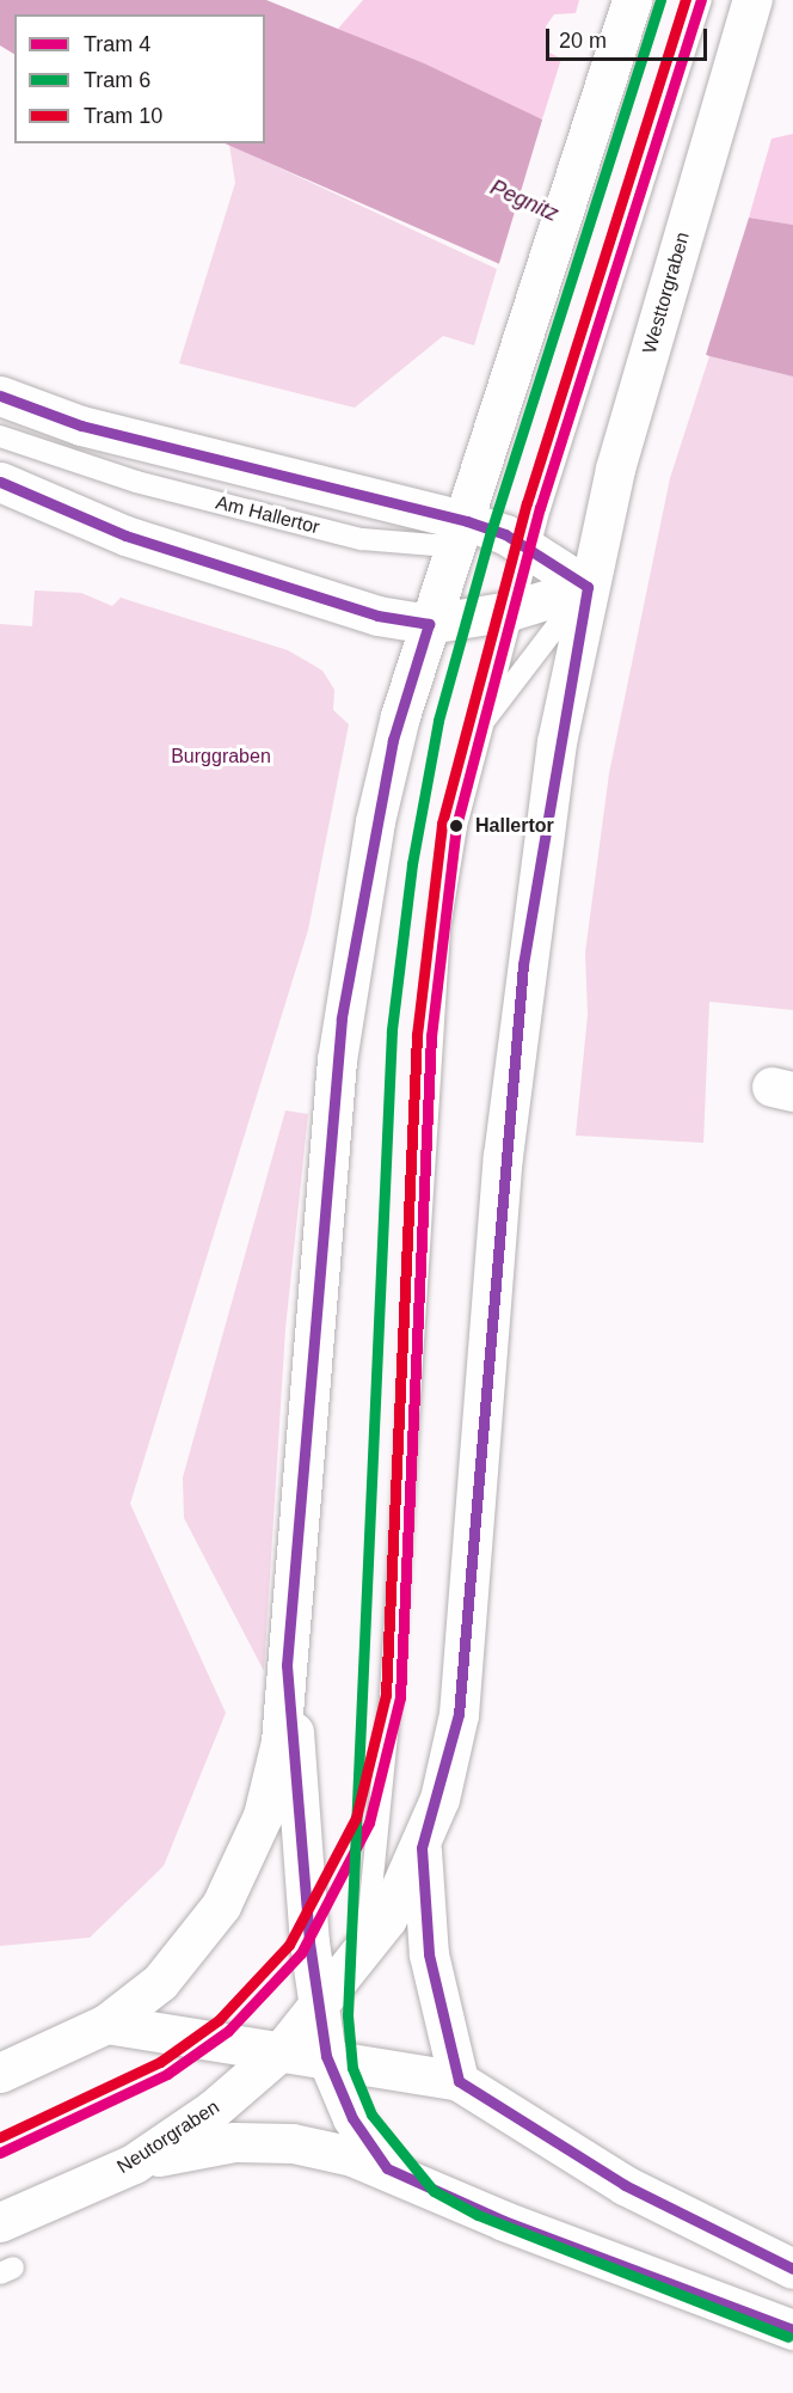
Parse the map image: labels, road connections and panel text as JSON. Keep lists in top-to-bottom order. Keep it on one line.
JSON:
{"streets":{"main road":["Westtorgraben","Am Hallertor","Neutorgraben"]},"crossings":[["Westtorgraben","Am Hallertor"],["Westtorgraben","Neutorgraben"],["Am Hallertor","Neutorgraben"]],"water":["Pegnitz"],"parks":["Burggraben"],"places":["Hallertor"],"lines":["tram line 4","tram line 6","tram line 10"],"legend":["Tram 4","Tram 6","Tram 10"],"scale_bar":"20 m"}
